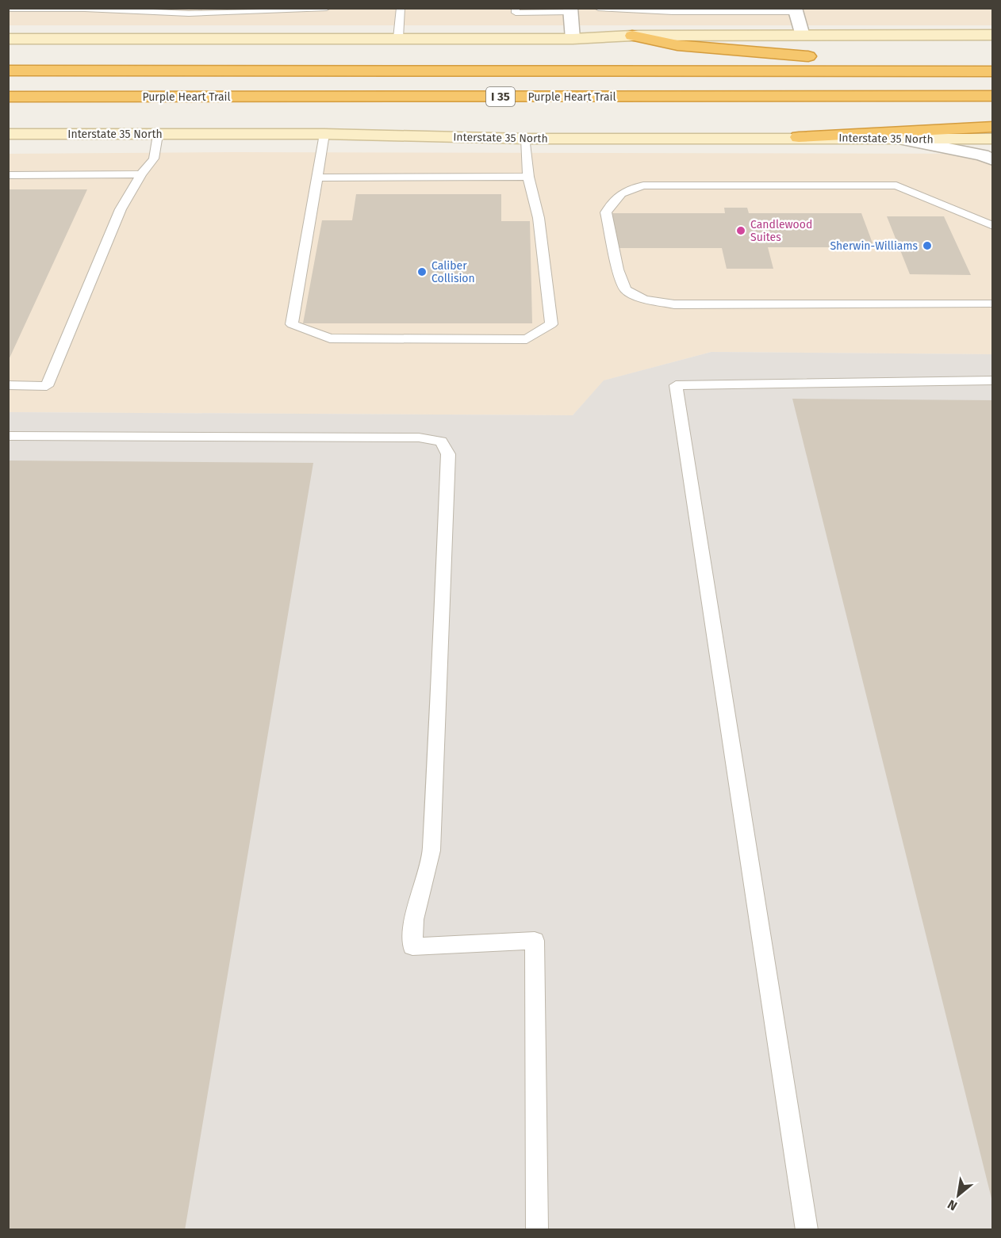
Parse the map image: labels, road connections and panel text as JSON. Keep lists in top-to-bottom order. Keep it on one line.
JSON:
{"streets":{"highway":["Purple Heart Trail","I 35"],"main road":["Interstate 35 North"]},"places":["Candlewood Suites","Sherwin-Williams","Caliber Collision"],"north":"bottom left"}
